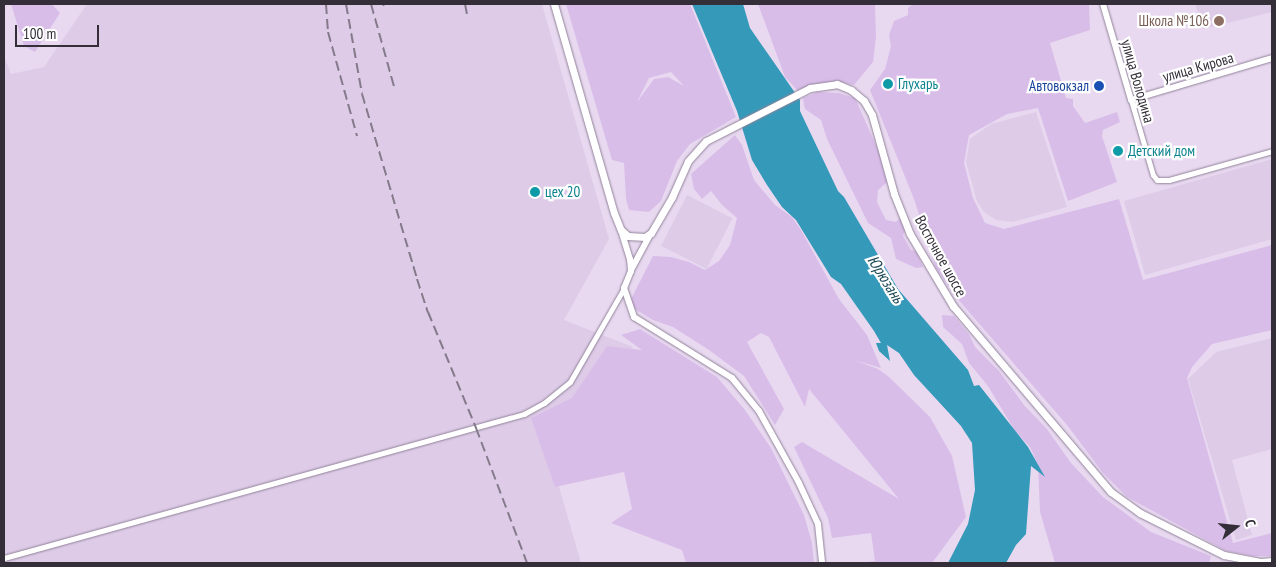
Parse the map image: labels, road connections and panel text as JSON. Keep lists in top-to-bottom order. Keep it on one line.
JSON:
{"streets":{"main road":["Восточное шоссе"],"street":["улица Кирова","улица Володина"]},"crossings":[["улица Кирова","улица Володина"]],"water":["Юрюзань"],"places":["Школа №106","Глухарь","Автовокзал","Детский дом","цех 20"],"scale_bar":"100 m","north":"right"}
